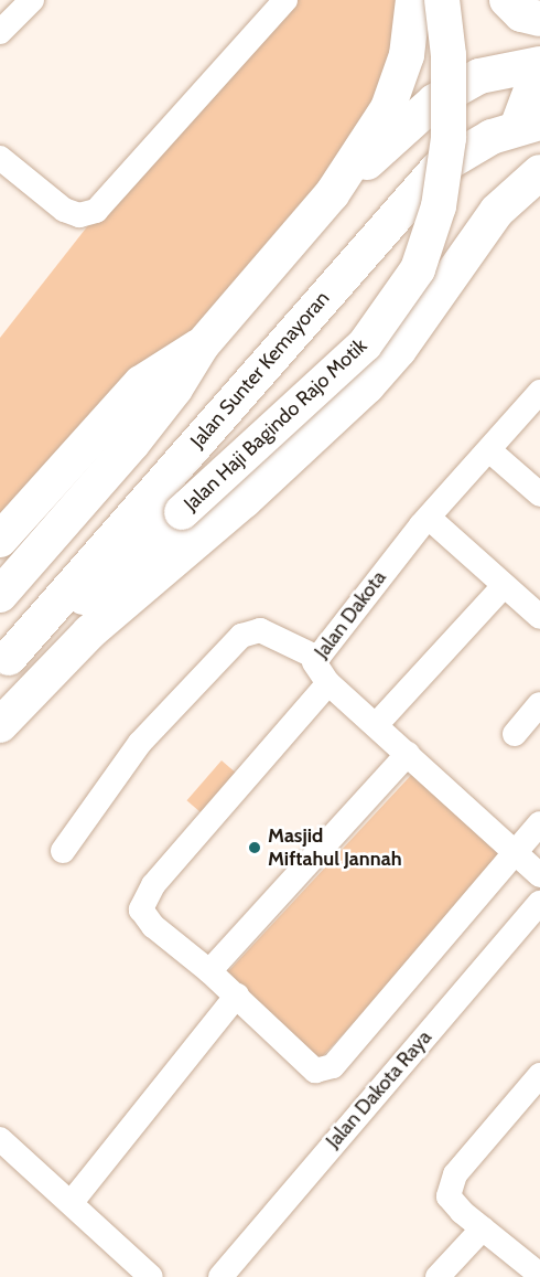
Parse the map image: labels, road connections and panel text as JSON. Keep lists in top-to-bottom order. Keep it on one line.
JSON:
{"streets":{"main road":["Jalan Sunter Kemayoran","Jalan Haji Bagindo Rajo Motik"],"street":["Jalan Dakota","Jalan Dakota Raya"]},"crossings":[["Jalan Sunter Kemayoran","Jalan Haji Bagindo Rajo Motik"]],"places":["Masjid Miftahul Jannah"]}
